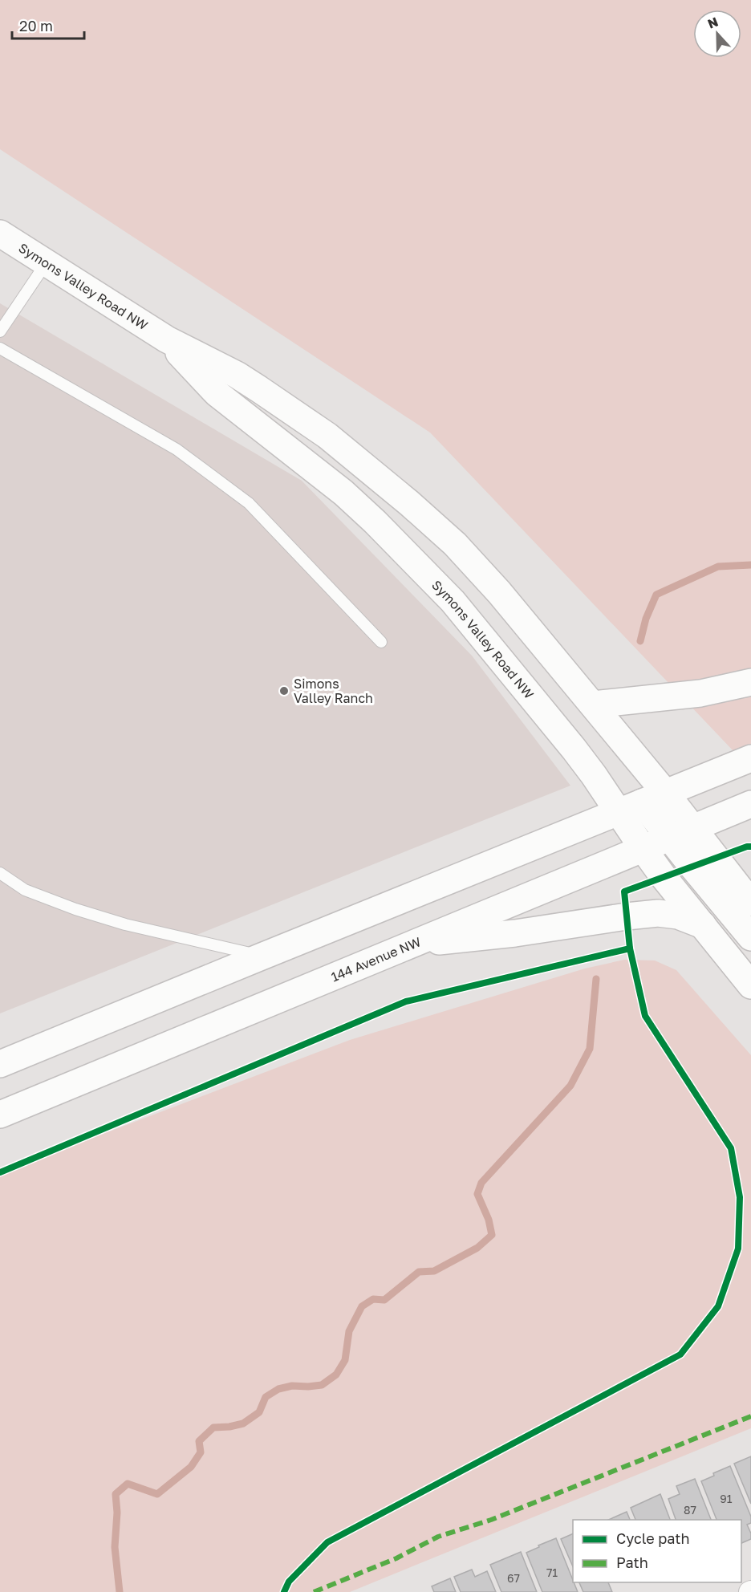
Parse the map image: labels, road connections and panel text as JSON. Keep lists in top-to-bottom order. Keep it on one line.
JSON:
{"streets":{"main road":["Symons Valley Road NW","144 Avenue NW"]},"crossings":[["Symons Valley Road NW","144 Avenue NW"]],"places":["Simons Valley Ranch"],"house_numbers":["91","87","71","67"],"legend":["Cycle path","Path"],"scale_bar":"20 m","north":"top"}
